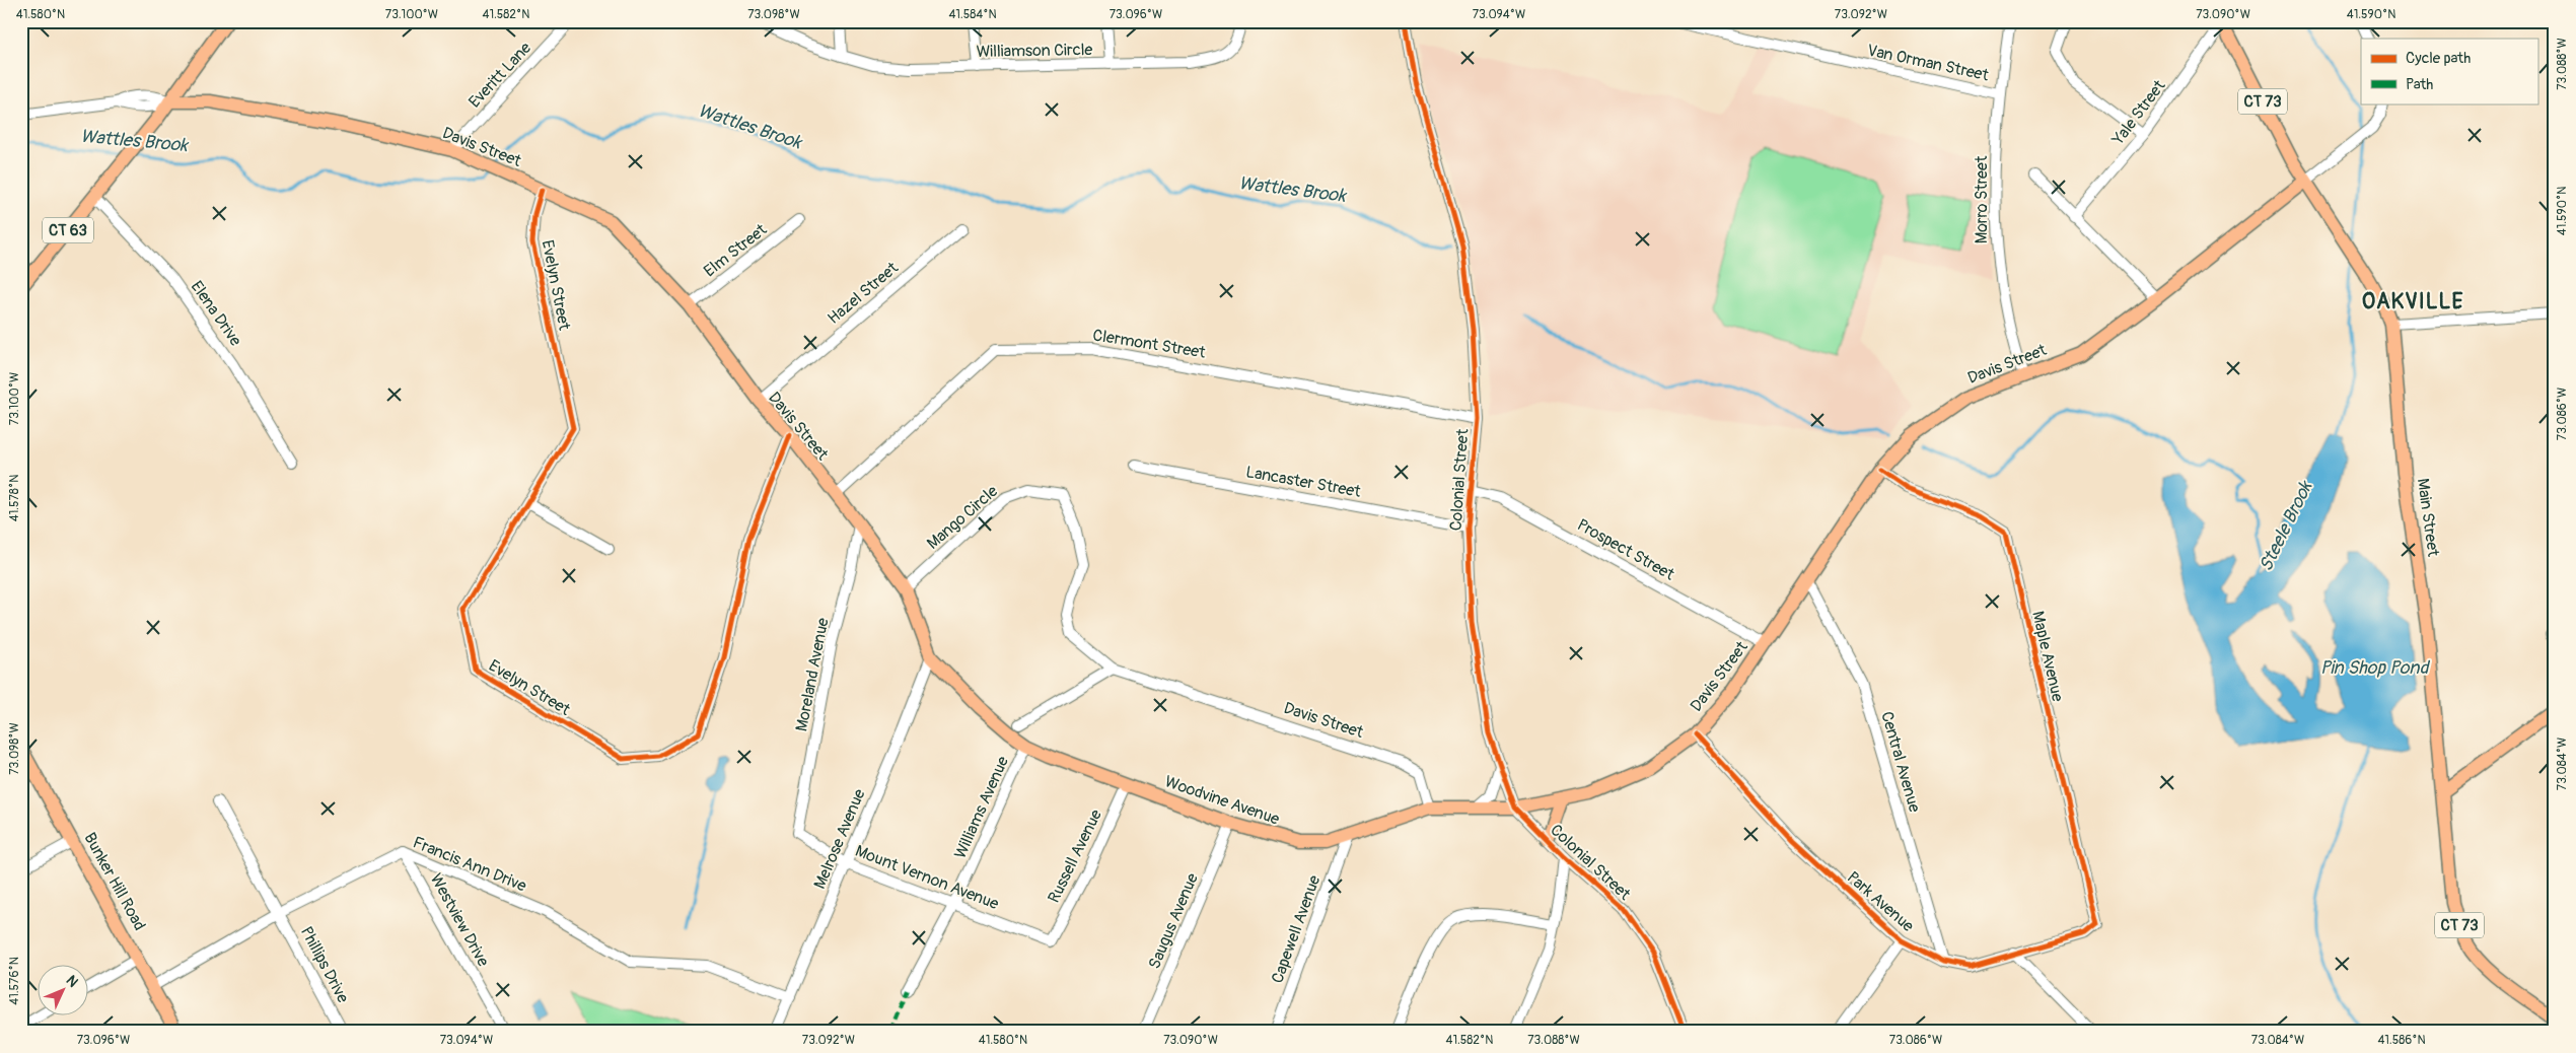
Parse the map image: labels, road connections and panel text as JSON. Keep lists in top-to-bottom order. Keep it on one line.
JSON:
{"streets":{"main road":["CT 73","Davis Street","CT 63","Main Street","Woodvine Avenue","Bunker Hill Road"],"street":["Williamson Circle","Van Orman Street","Everitt Lane","Yale Street","Morro Street","Elm Street","Evelyn Street","Hazel Street","Elena Drive","Clermont Street","Colonial Street","Lancaster Street","Mango Circle","Prospect Street","Maple Avenue","Moreland Avenue","Central Avenue","Williams Avenue","Melrose Avenue","Russell Avenue","Francis Ann Drive","Mount Vernon Avenue","Park Avenue","Westview Drive","Saugus Avenue","Capewell Avenue","Phillips Drive"]},"crossings":[["Van Orman Street","Morro Street"],["Everitt Lane","Davis Street"],["Yale Street","Main Street"],["Davis Street","Morro Street"],["Davis Street","CT 63"],["Davis Street","Elm Street"],["Davis Street","Evelyn Street"],["Davis Street","Hazel Street"],["Davis Street","Clermont Street"],["Davis Street","Colonial Street"],["Davis Street","Mango Circle"],["Davis Street","Main Street"],["Davis Street","Prospect Street"],["Davis Street","Maple Avenue"],["Davis Street","Moreland Avenue"],["Davis Street","Central Avenue"],["Davis Street","Woodvine Avenue"],["Davis Street","Melrose Avenue"],["Davis Street","Park Avenue"],["CT 63","Elena Drive"],["Clermont Street","Colonial Street"],["Colonial Street","Lancaster Street"],["Colonial Street","Prospect Street"],["Maple Avenue","Park Avenue"],["Moreland Avenue","Mount Vernon Avenue"],["Central Avenue","Park Avenue"],["Woodvine Avenue","Williams Avenue"],["Woodvine Avenue","Russell Avenue"],["Woodvine Avenue","Saugus Avenue"],["Woodvine Avenue","Capewell Avenue"],["Williams Avenue","Mount Vernon Avenue"],["Melrose Avenue","Francis Ann Drive"],["Melrose Avenue","Mount Vernon Avenue"],["Russell Avenue","Mount Vernon Avenue"],["Francis Ann Drive","Bunker Hill Road"],["Francis Ann Drive","Westview Drive"],["Francis Ann Drive","Phillips Drive"]],"districts":["OAKVILLE"],"water":["Wattles Brook","Steele Brook","Pin Shop Pond"],"legend":["Cycle path","Path"],"north":"top right","coordinates":["41.580°N","73.100°W","41.582°N","73.098°W","41.584°N","73.096°W","73.094°W","73.092°W","73.090°W","41.590°N","73.088°W","73.086°W","41.578°N","73.084°W","41.576°N","41.586°N"]}
